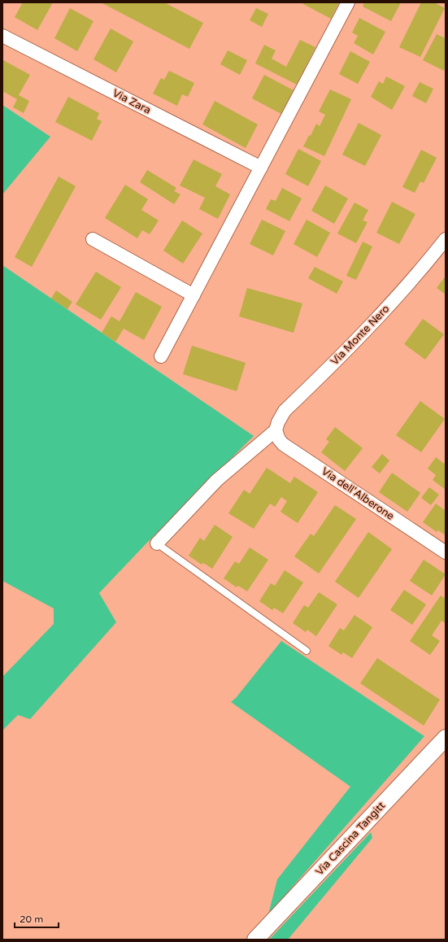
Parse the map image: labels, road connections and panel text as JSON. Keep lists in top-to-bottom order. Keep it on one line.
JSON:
{"streets":{"street":["Via Zara","Via Monte Nero","Via dell'Alberone","Via Cascina Tangitt"]},"crossings":[["Via Monte Nero","Via dell'Alberone"]],"scale_bar":"20 m"}
